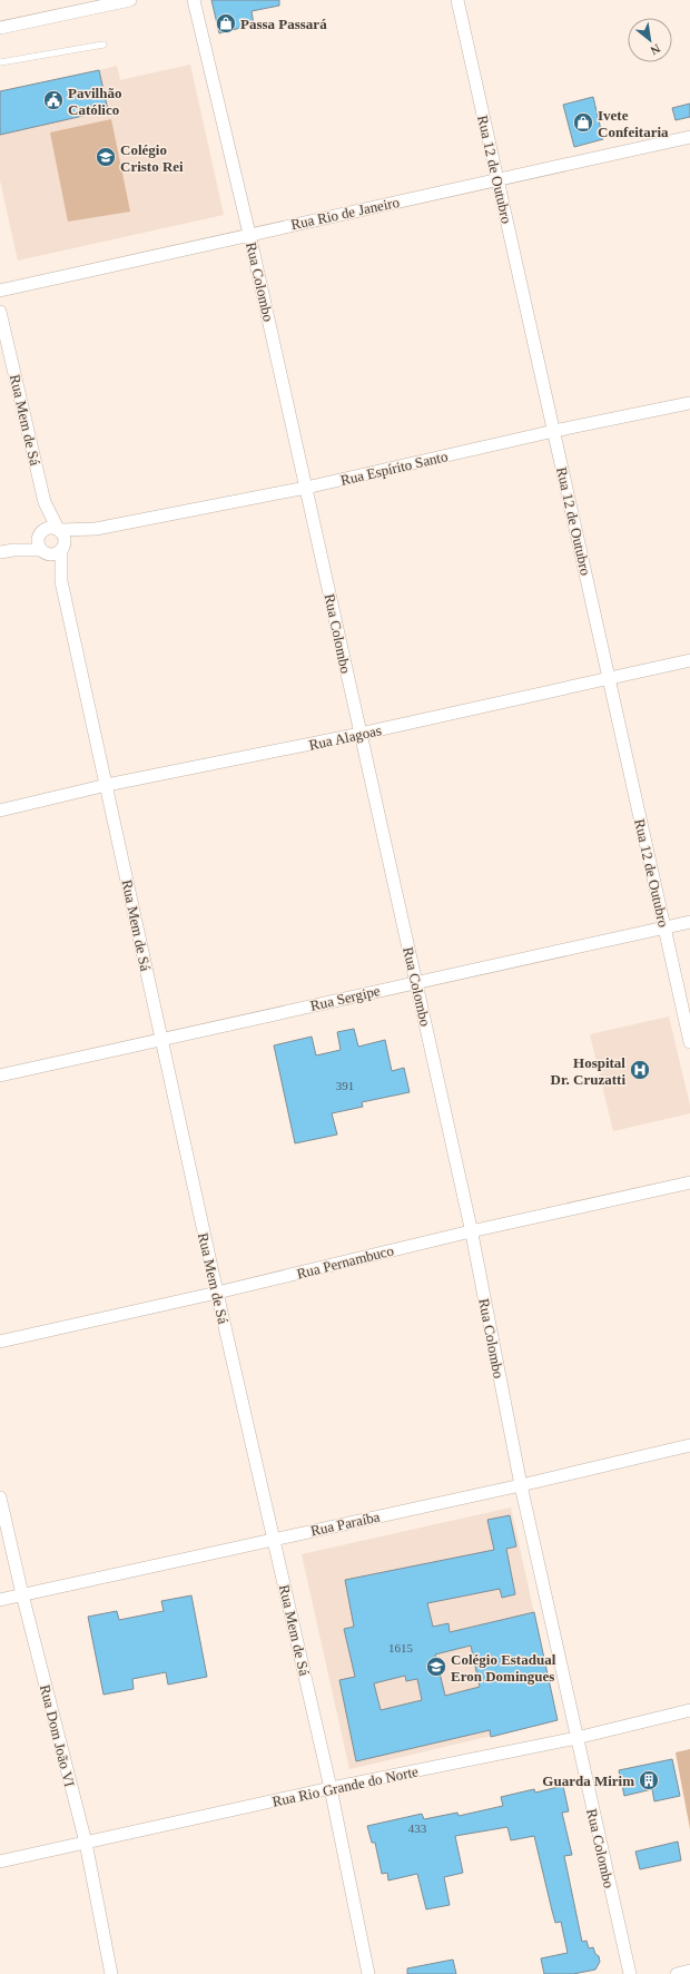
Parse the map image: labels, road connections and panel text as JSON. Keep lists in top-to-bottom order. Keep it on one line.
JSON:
{"streets":{"street":["Rua 12 de Outubro","Rua Rio de Janeiro","Rua Colombo","Rua Mem de Sá","Rua Espírito Santo","Rua Alagoas","Rua Sergipe","Rua Pernambuco","Rua Paraíba","Rua Dom João VI","Rua Rio Grande do Norte"]},"crossings":[["Rua 12 de Outubro","Rua Rio de Janeiro"],["Rua 12 de Outubro","Rua Espírito Santo"],["Rua 12 de Outubro","Rua Alagoas"],["Rua 12 de Outubro","Rua Sergipe"],["Rua Rio de Janeiro","Rua Colombo"],["Rua Colombo","Rua Espírito Santo"],["Rua Colombo","Rua Alagoas"],["Rua Colombo","Rua Sergipe"],["Rua Colombo","Rua Pernambuco"],["Rua Colombo","Rua Paraíba"],["Rua Colombo","Rua Rio Grande do Norte"],["Rua Mem de Sá","Rua Espírito Santo"],["Rua Mem de Sá","Rua Alagoas"],["Rua Mem de Sá","Rua Sergipe"],["Rua Mem de Sá","Rua Pernambuco"],["Rua Mem de Sá","Rua Paraíba"],["Rua Mem de Sá","Rua Rio Grande do Norte"],["Rua Paraíba","Rua Dom João VI"],["Rua Dom João VI","Rua Rio Grande do Norte"]],"places":{"shop":["Passa Passará","Ivete Confeitaria"],"public building":["Pavilhão Católico"],"school or university":["Colégio Cristo Rei","Colégio Estadual Eron Domingues"],"hospital":["Hospital Dr. Cruzatti"],"building":["Guarda Mirim"]},"house_numbers":["391","1615","433"],"north":"bottom right"}
